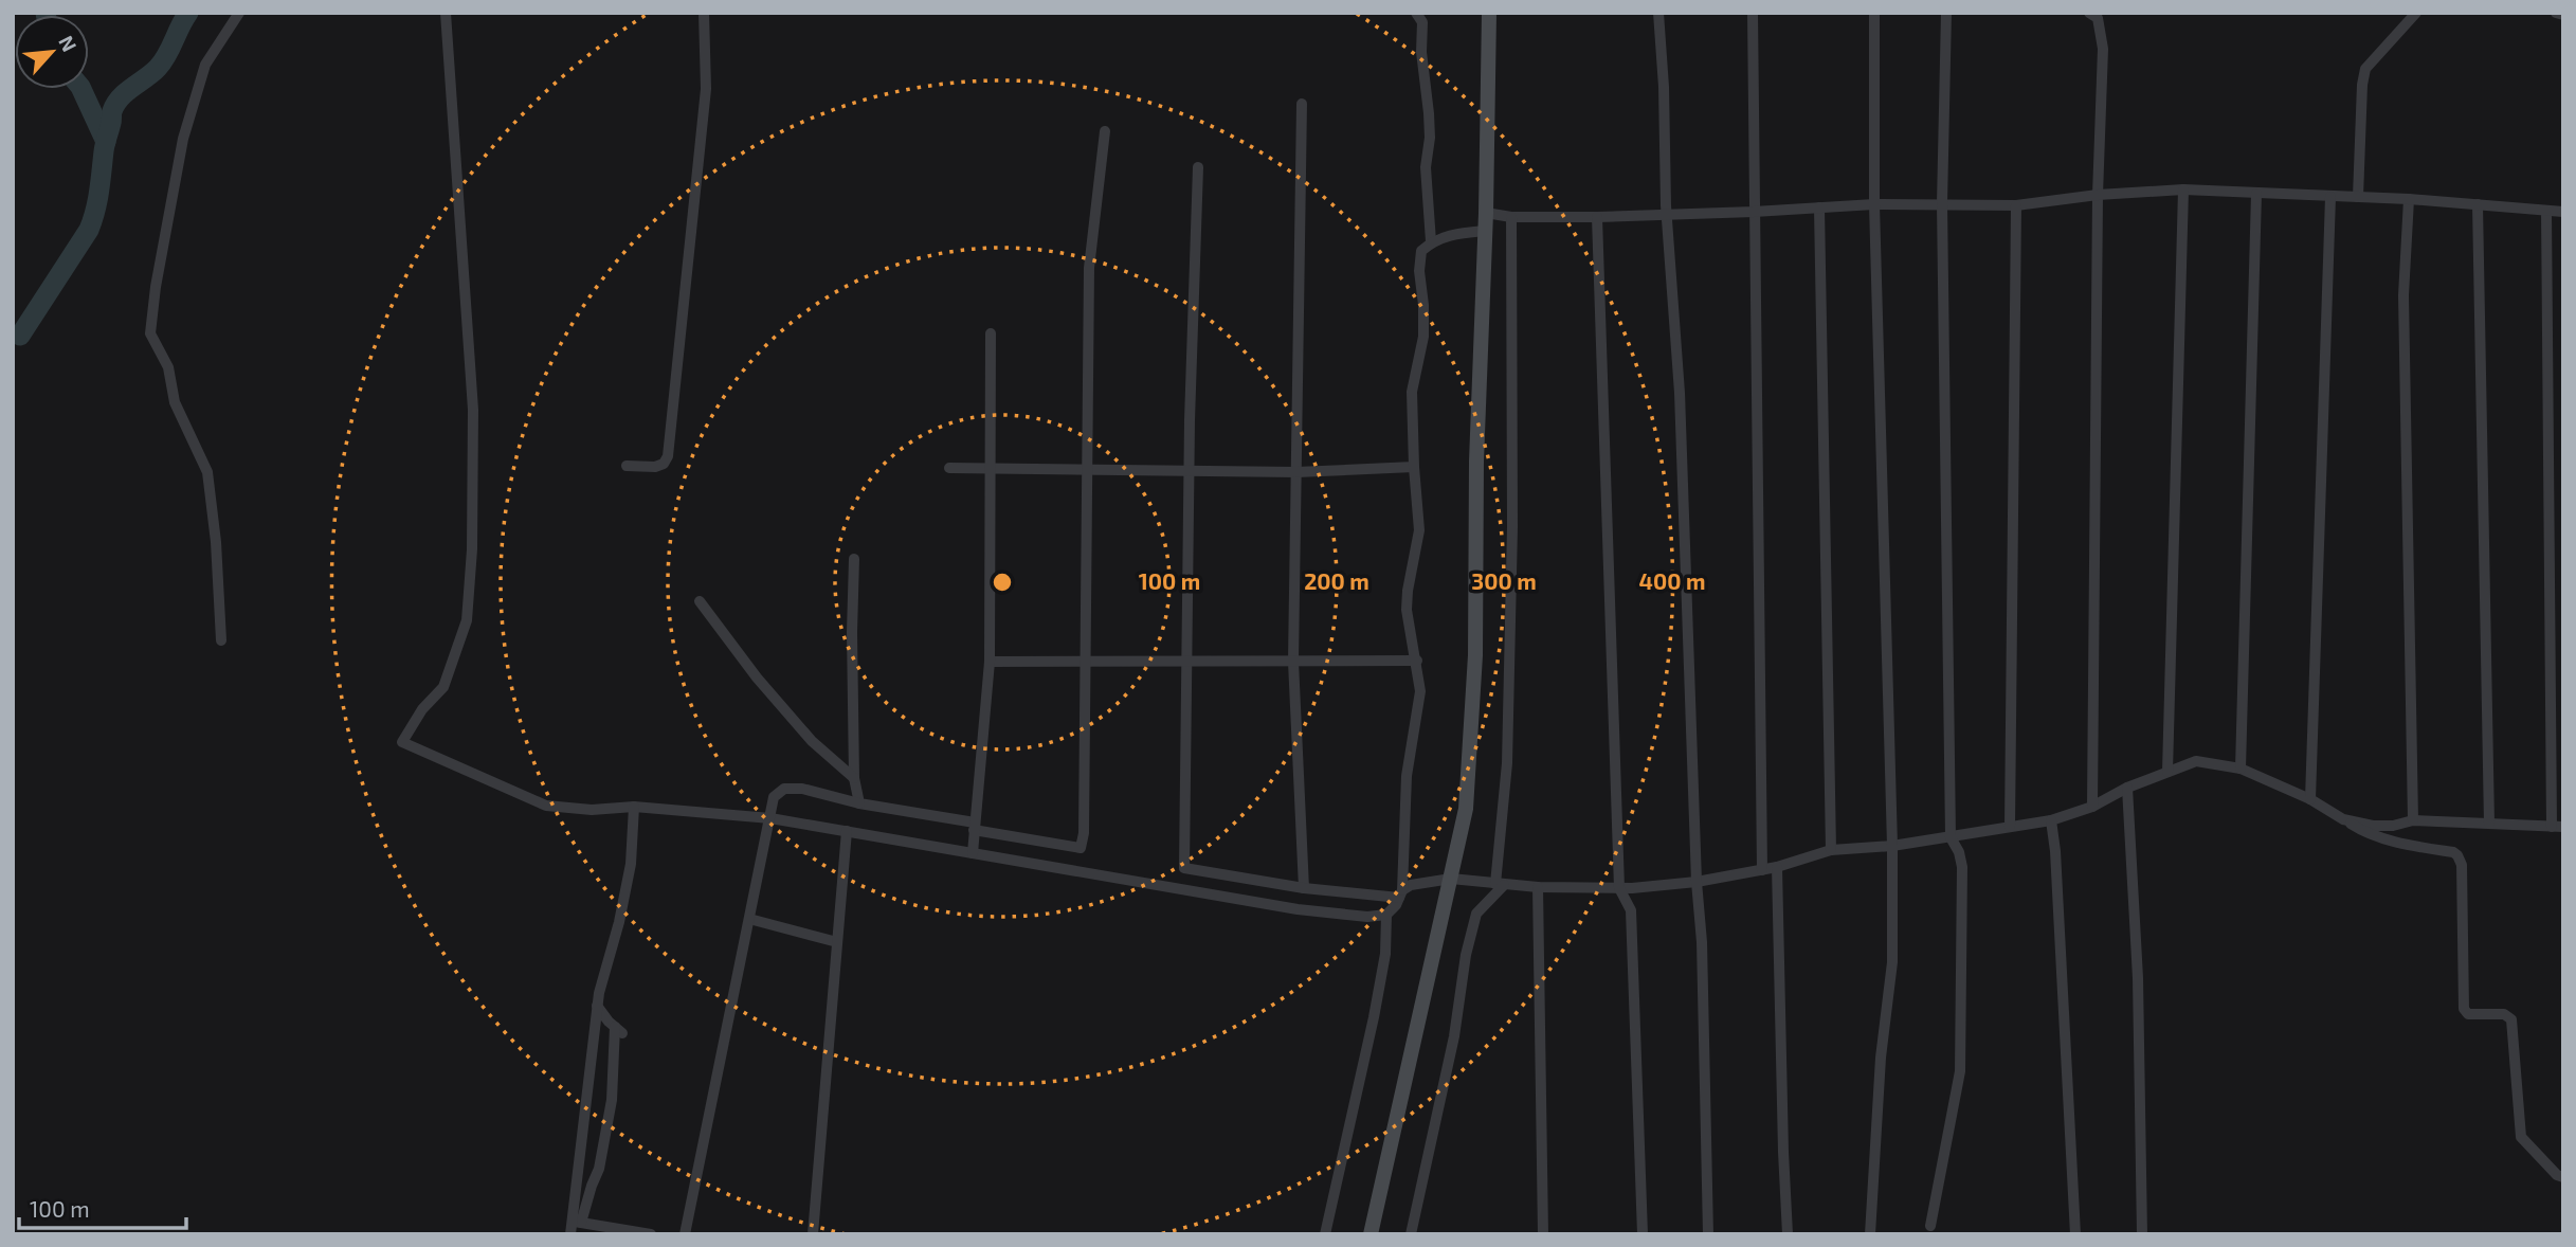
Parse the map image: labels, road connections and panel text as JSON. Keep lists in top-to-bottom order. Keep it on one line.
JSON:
{"scale_bar":"100 m","north":"top right","rings":["100 m","200 m","300 m","400 m"]}
